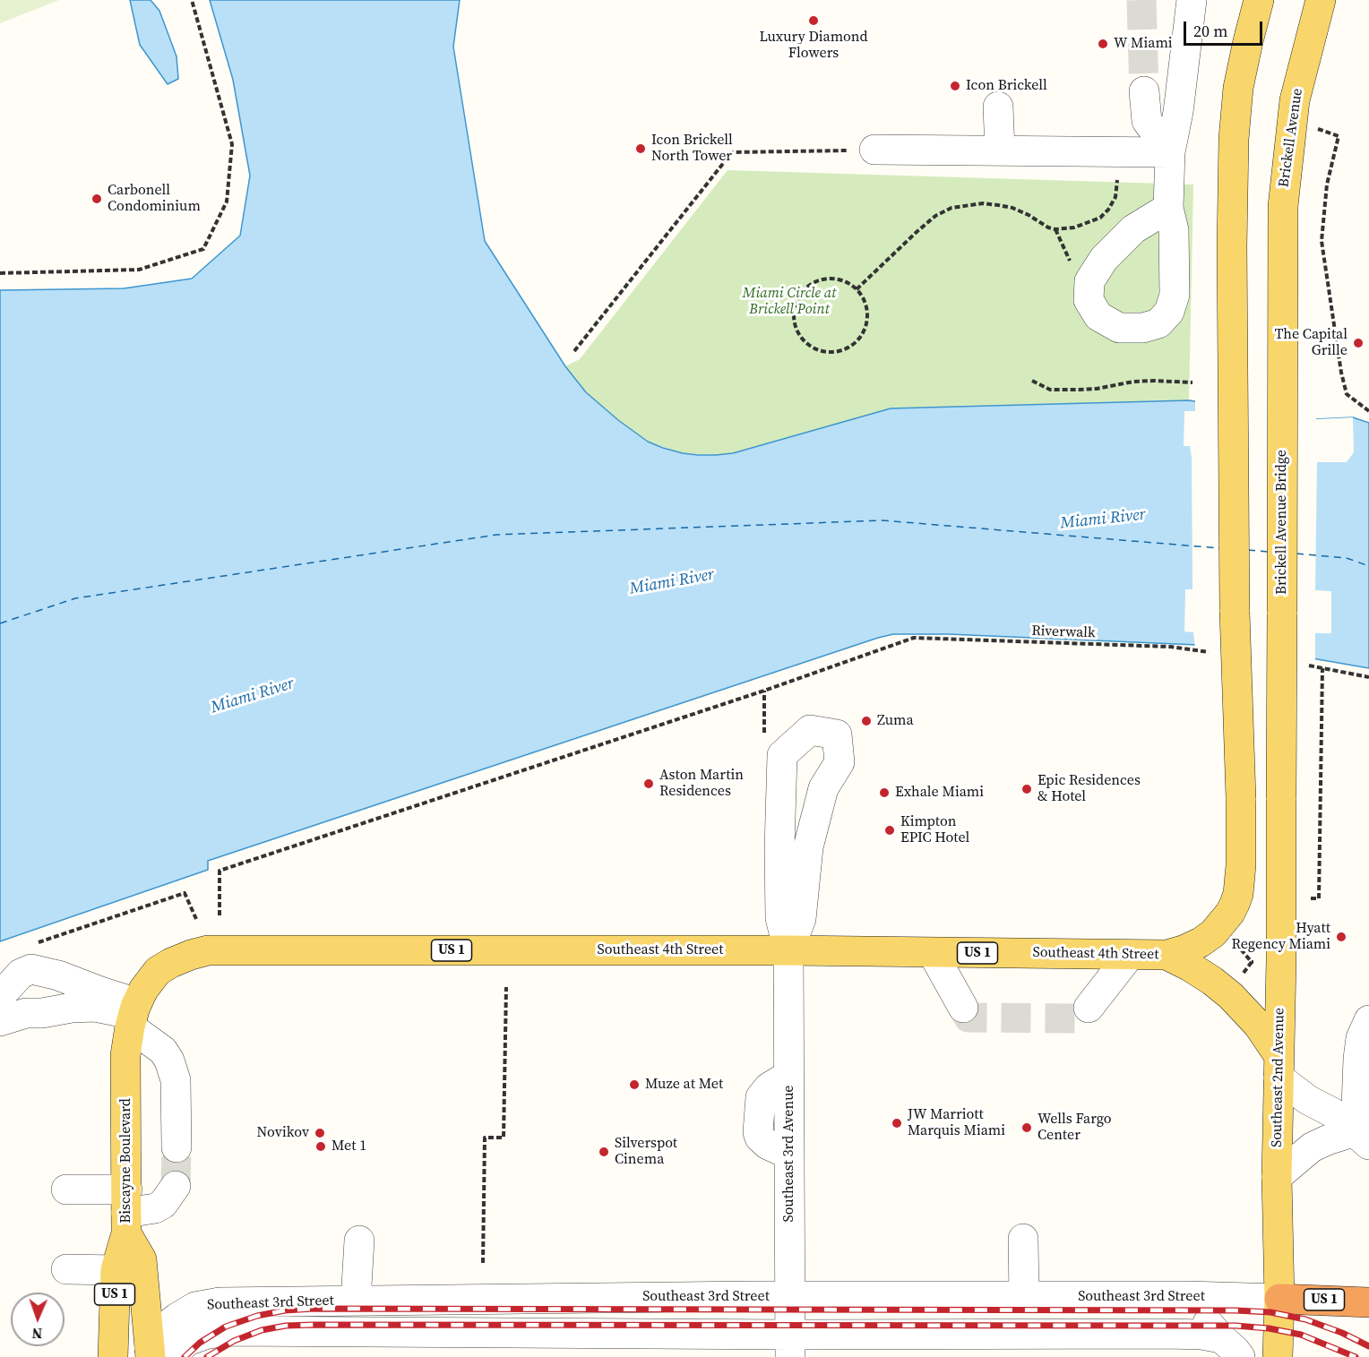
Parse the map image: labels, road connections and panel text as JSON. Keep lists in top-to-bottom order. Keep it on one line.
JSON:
{"streets":{"highway":["US 1"],"main road":["Brickell Avenue","Brickell Avenue Bridge","Southeast 4th Street","Southeast 2nd Avenue","Biscayne Boulevard"],"street":["Southeast 3rd Avenue","Southeast 3rd Street"],"path":["Riverwalk"]},"crossings":[["Brickell Avenue","Brickell Avenue Bridge"],["Brickell Avenue Bridge","Southeast 2nd Avenue"],["US 1","Southeast 4th Street"],["US 1","Southeast 2nd Avenue"],["US 1","Southeast 3rd Street"],["Southeast 4th Street","Southeast 3rd Avenue"],["Southeast 4th Street","Biscayne Boulevard"],["Southeast 2nd Avenue","Southeast 3rd Street"],["Southeast 3rd Avenue","Southeast 3rd Street"]],"water":["Miami River"],"parks":["Miami Circle at Brickell Point"],"places":["Luxury Diamond Flowers","W Miami","Icon Brickell","Icon Brickell North Tower","Carbonell Condominium","The Capital Grille","Zuma","Aston Martin Residences","Epic Residences & Hotel","Exhale Miami","Kimpton EPIC Hotel","Hyatt Regency Miami","Muze at Met","JW Marriott Marquis Miami","Wells Fargo Center","Novikov","Met 1","Silverspot Cinema"],"scale_bar":"20 m","north":"bottom"}
